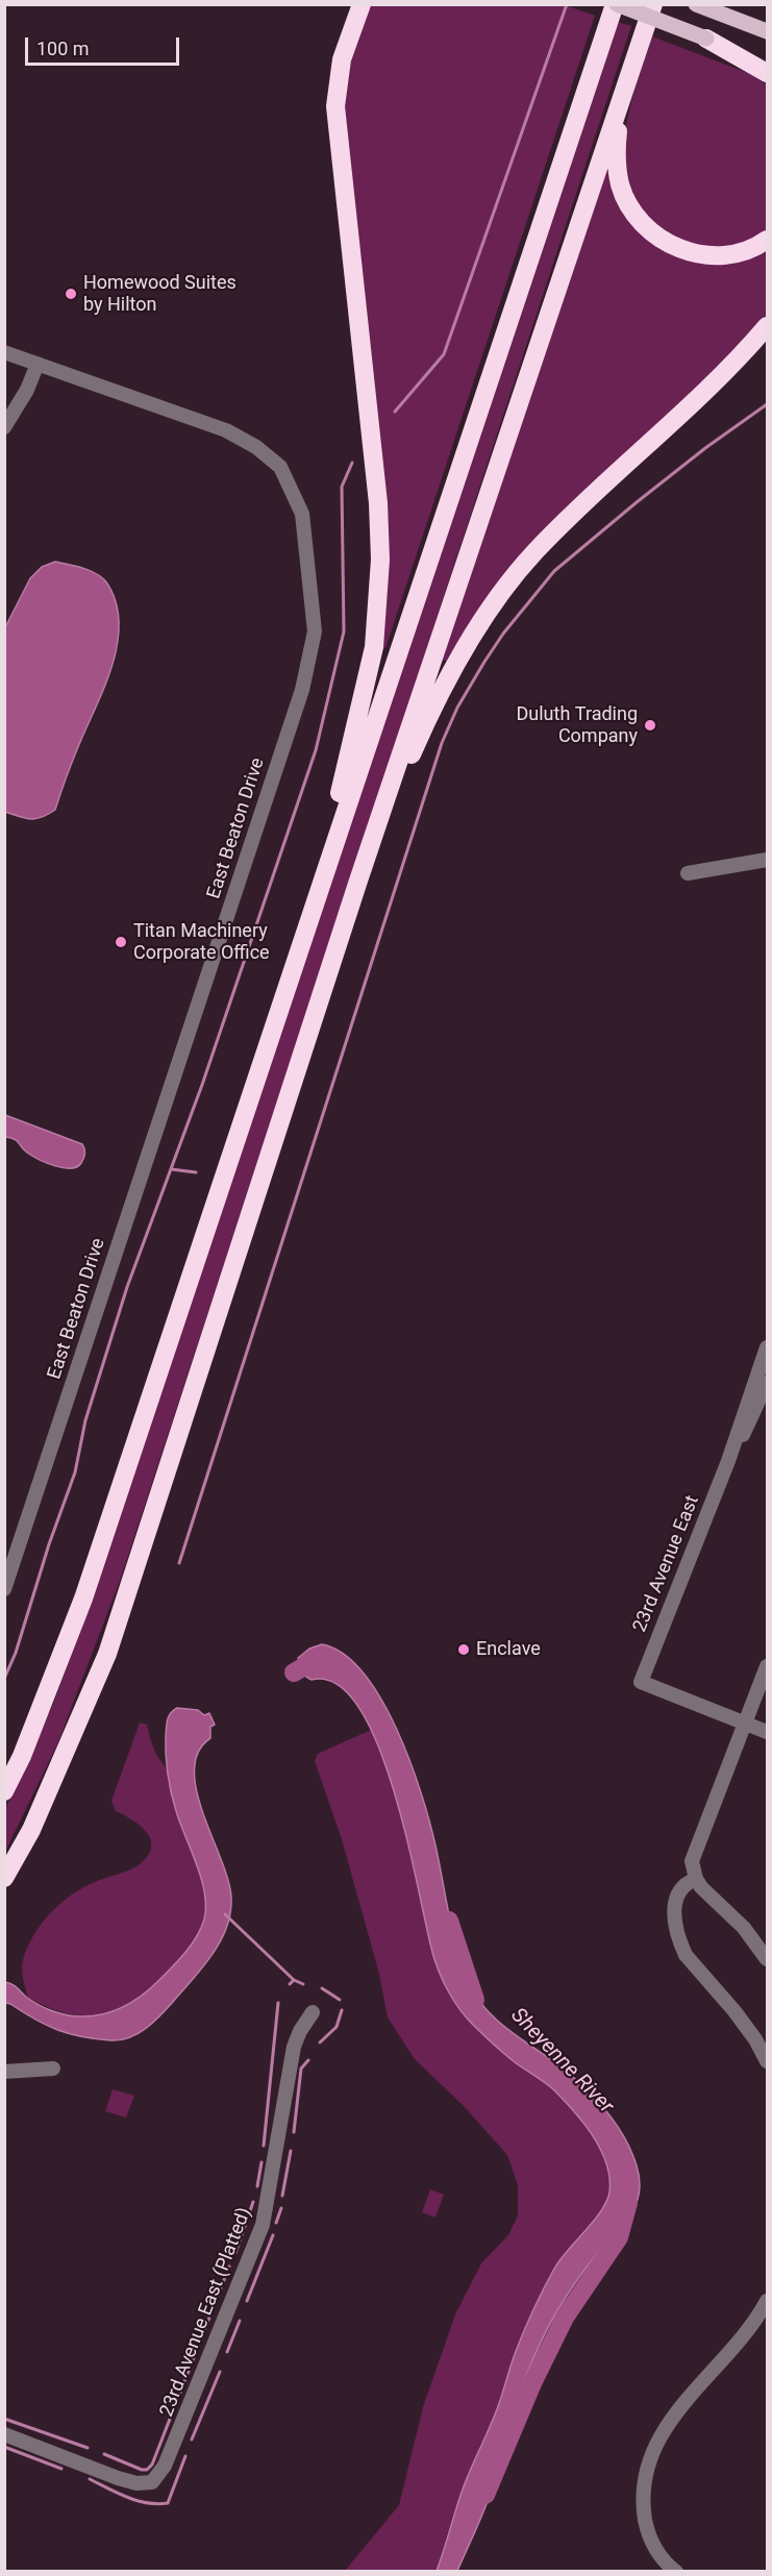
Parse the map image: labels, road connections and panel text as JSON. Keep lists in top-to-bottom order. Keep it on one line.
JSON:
{"streets":{"street":["East Beaton Drive","23rd Avenue East","23rd Avenue East (Platted)"]},"water":["Sheyenne River"],"places":["Homewood Suites by Hilton","Duluth Trading Company","Titan Machinery Corporate Office","Enclave"],"scale_bar":"100 m"}
